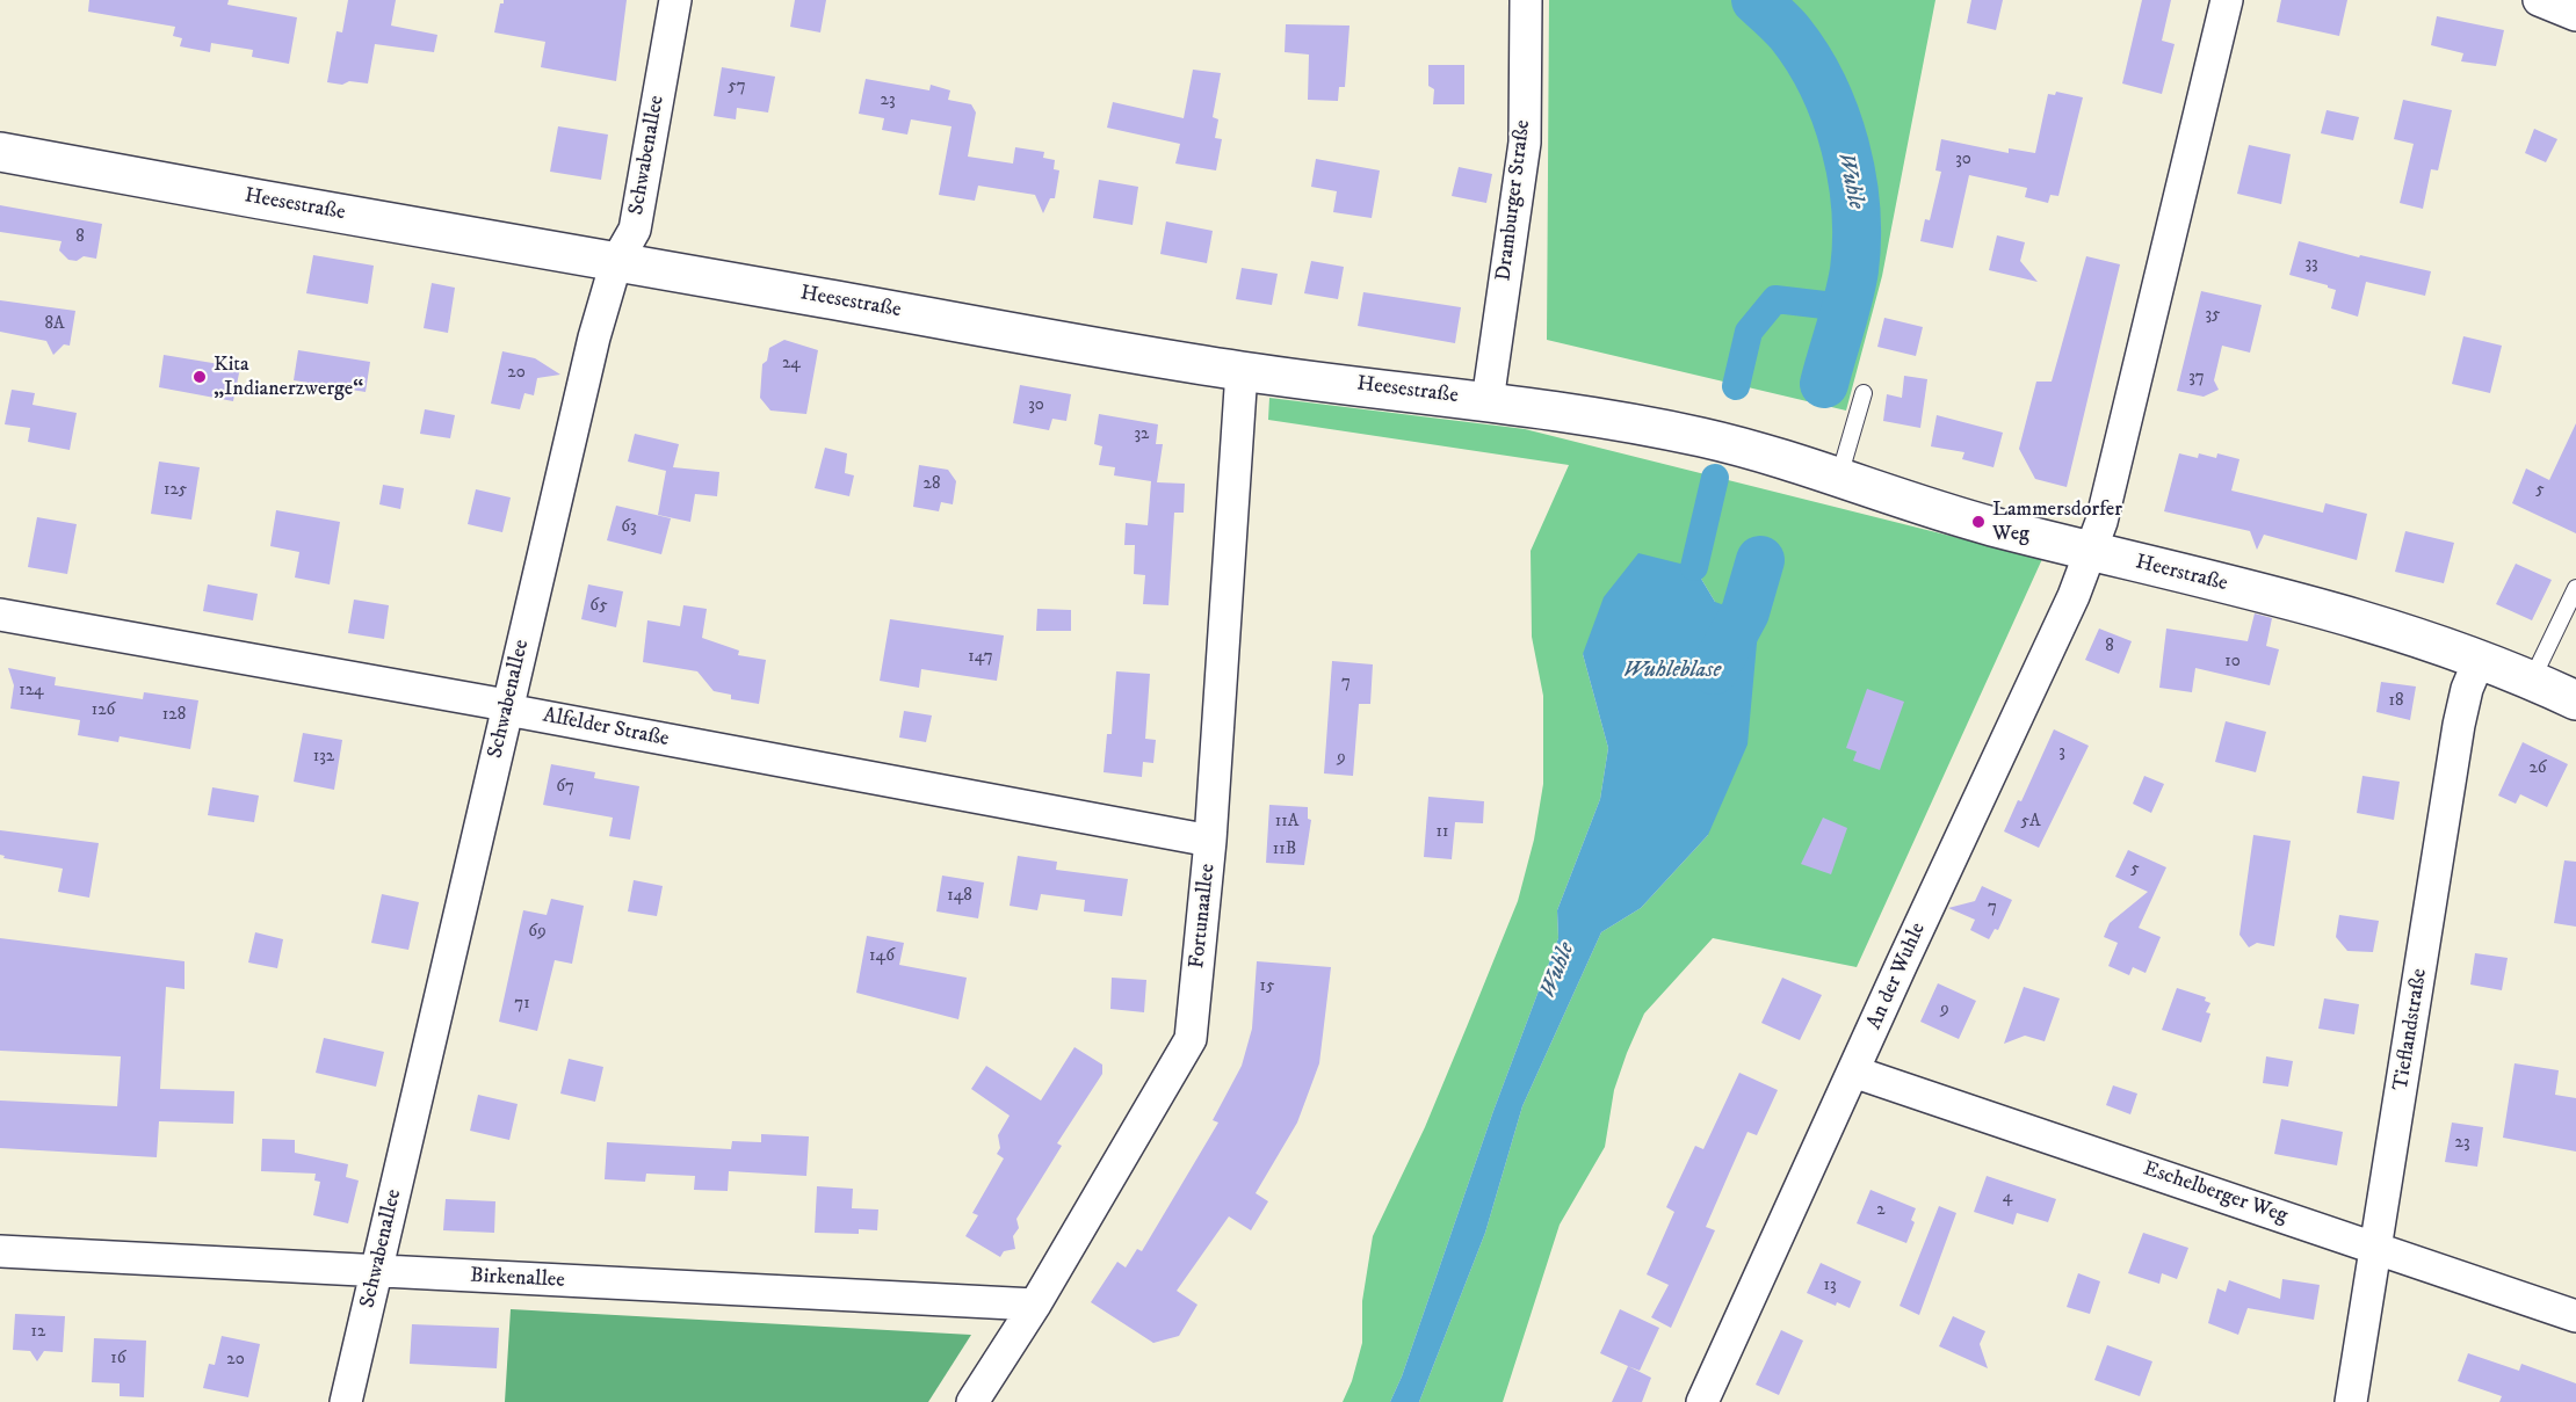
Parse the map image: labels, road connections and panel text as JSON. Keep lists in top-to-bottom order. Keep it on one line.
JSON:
{"streets":{"street":["Schwabenallee","Dramburger Straße","Heesestraße","Heerstraße","Alfelder Straße","Fortunaallee","An der Wuhle","Tieflandstraße","Eschelberger Weg","Birkenallee"]},"crossings":[["Schwabenallee","Heesestraße"],["Schwabenallee","Alfelder Straße"],["Schwabenallee","Birkenallee"],["Dramburger Straße","Heesestraße"],["Heesestraße","Heerstraße"],["Heesestraße","Fortunaallee"],["Heerstraße","An der Wuhle"],["Heerstraße","Tieflandstraße"],["Alfelder Straße","Fortunaallee"],["Fortunaallee","Birkenallee"],["An der Wuhle","Eschelberger Weg"],["Tieflandstraße","Eschelberger Weg"]],"water":["Wuhle","Wuhleblase"],"places":["Kita „Indianerzwerge“","Lammersdorfer Weg"],"house_numbers":["57","23","30","8","33","35","8A","24","20","37","30","32","28","125","5","63","65","8","147","10","7","124","18","126","128","3","132","9","26","67","11A","5A","11","11B","5","148","7","69","146","15","71","9","23","4","2","13","12","16","20"]}
